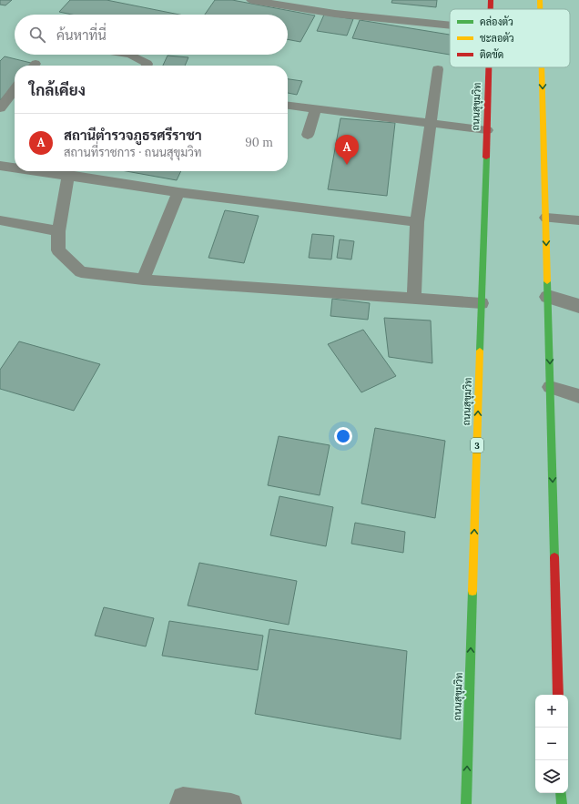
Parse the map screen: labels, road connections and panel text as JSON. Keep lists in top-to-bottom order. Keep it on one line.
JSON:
{"streets":{"highway":["ถนนสุขุมวิท","3"]},"one_way":["ถนนสุขุมวิท"],"legend":["คล่องตัว","ชะลอตัว","ติดขัด"],"page":{"search":"ค้นหาที่นี่","heading":"ใกล้เคียง","list":[{"mark":"A","name":"สถานีตำรวจภูธรศรีราชา","note":"สถานที่ราชการ · ถนนสุขุมวิท","value":"90 m"}],"pins":"A","map_buttons":["+","−"]}}
